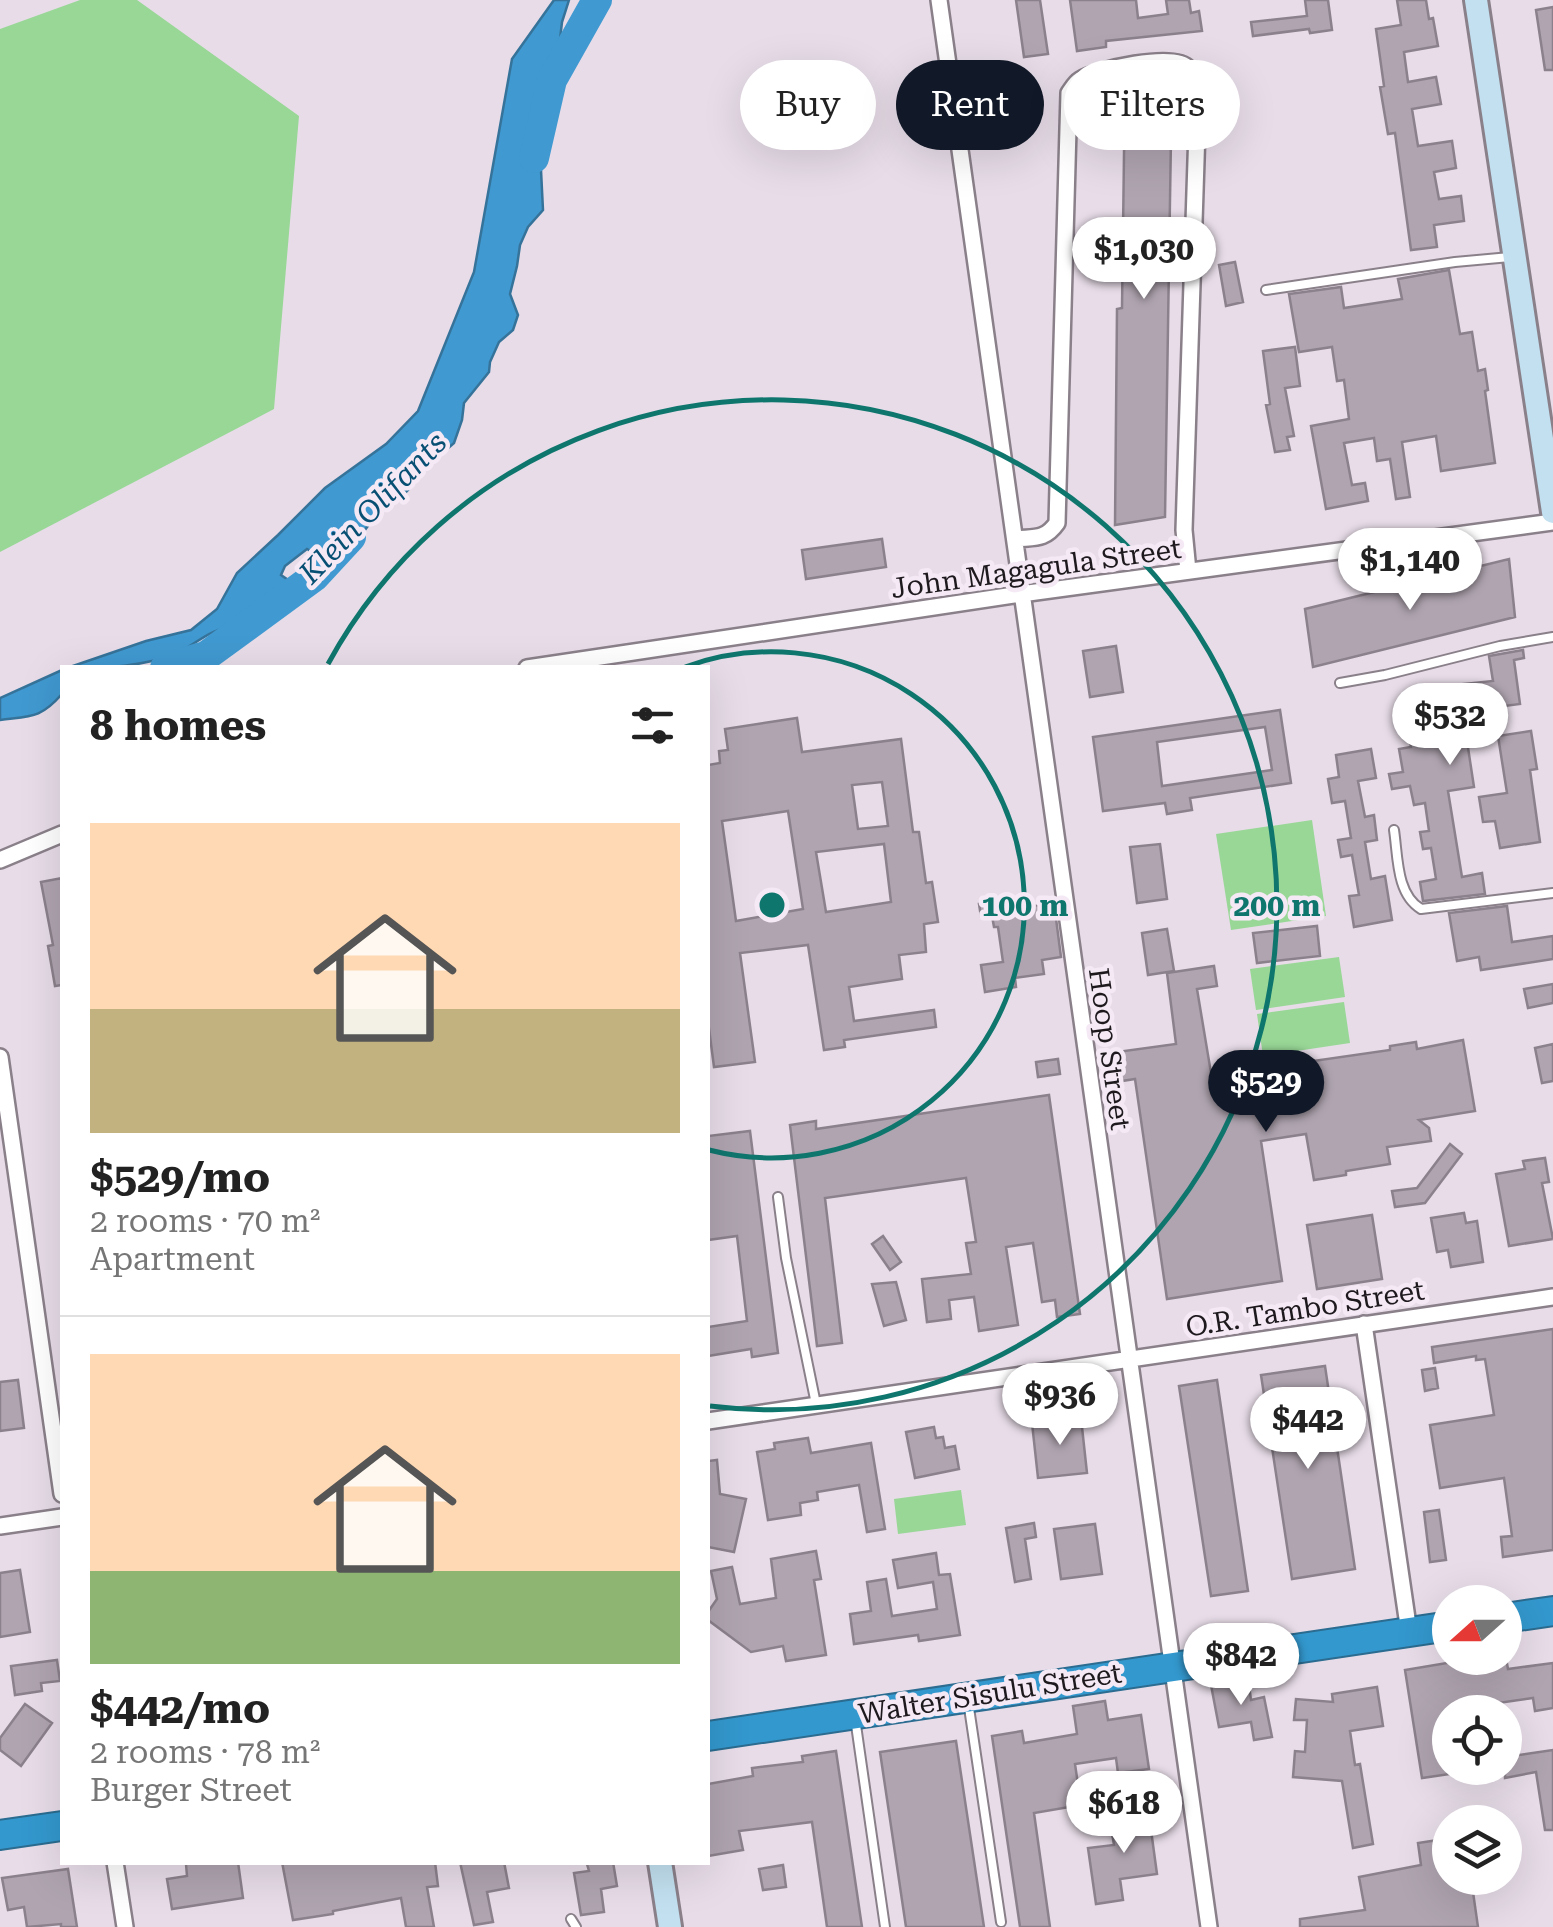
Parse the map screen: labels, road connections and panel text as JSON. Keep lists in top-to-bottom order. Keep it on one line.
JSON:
{"streets":{"highway":["Walter Sisulu Street"],"street":["John Magagula Street","Hoop Street","O.R. Tambo Street"]},"crossings":[["John Magagula Street","Hoop Street"],["Hoop Street","O.R. Tambo Street"],["Hoop Street","Walter Sisulu Street"]],"water":["Klein Olifants"],"north":"left","page":{"chip":["Buy","Rent","Filters"],"price":["$1,030","$1,140","$532","$529","$936","$442","$842","$618"],"heading":"8 homes","list":[{"name":"$529/mo","note":"2 rooms · 70 m² · Apartment"},{"name":"$442/mo","note":"2 rooms · 78 m² · Burger Street"}]},"rings":["100 m","200 m"]}
